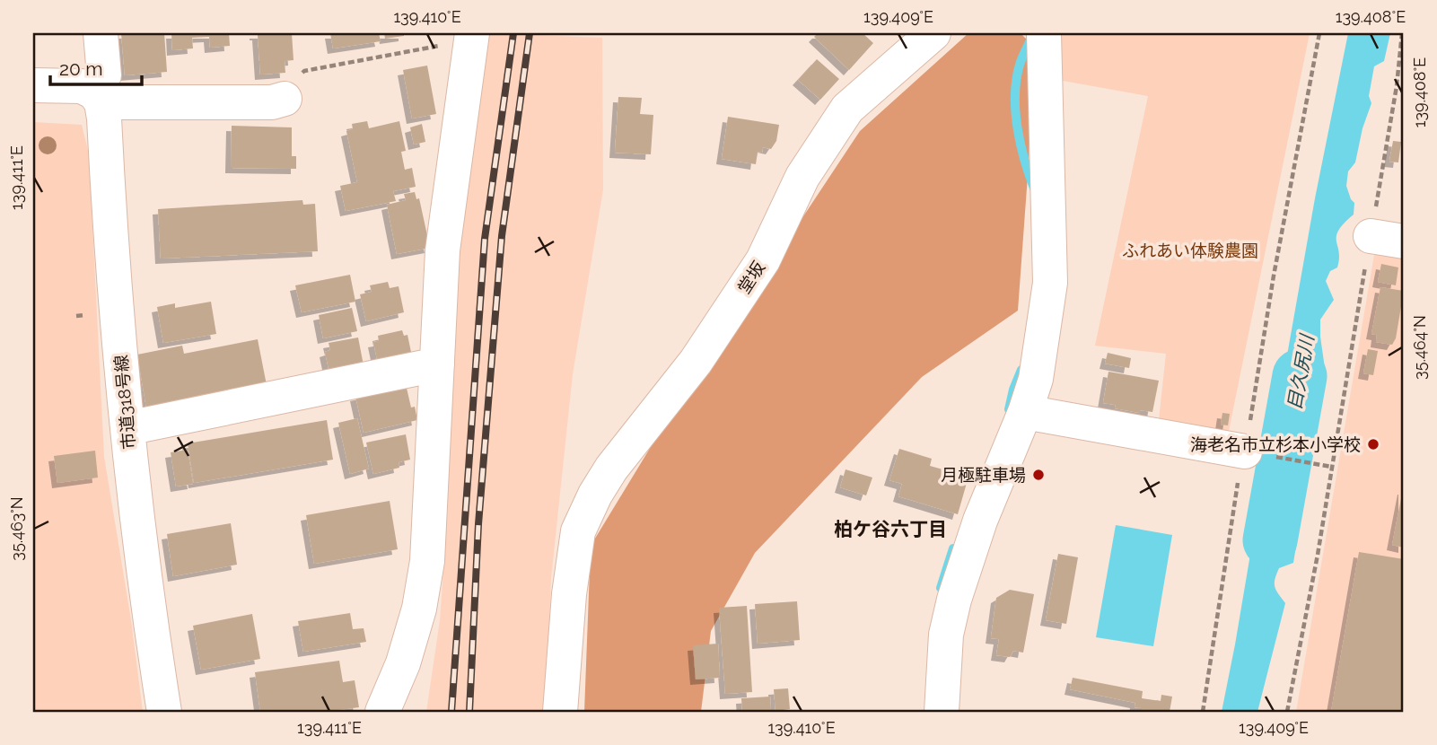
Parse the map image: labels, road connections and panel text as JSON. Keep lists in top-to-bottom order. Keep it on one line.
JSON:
{"streets":{"street":["堂坂","市道318号線"]},"districts":["柏ケ谷六丁目"],"water":["目久尻川"],"parks":["ふれあい体験農園"],"places":["海老名市立杉本小学校","月極駐車場"],"scale_bar":"20 m","coordinates":["139.410°E","139.409°E","139.408°E","139.411°E","35.464°N","35.463°N"]}
